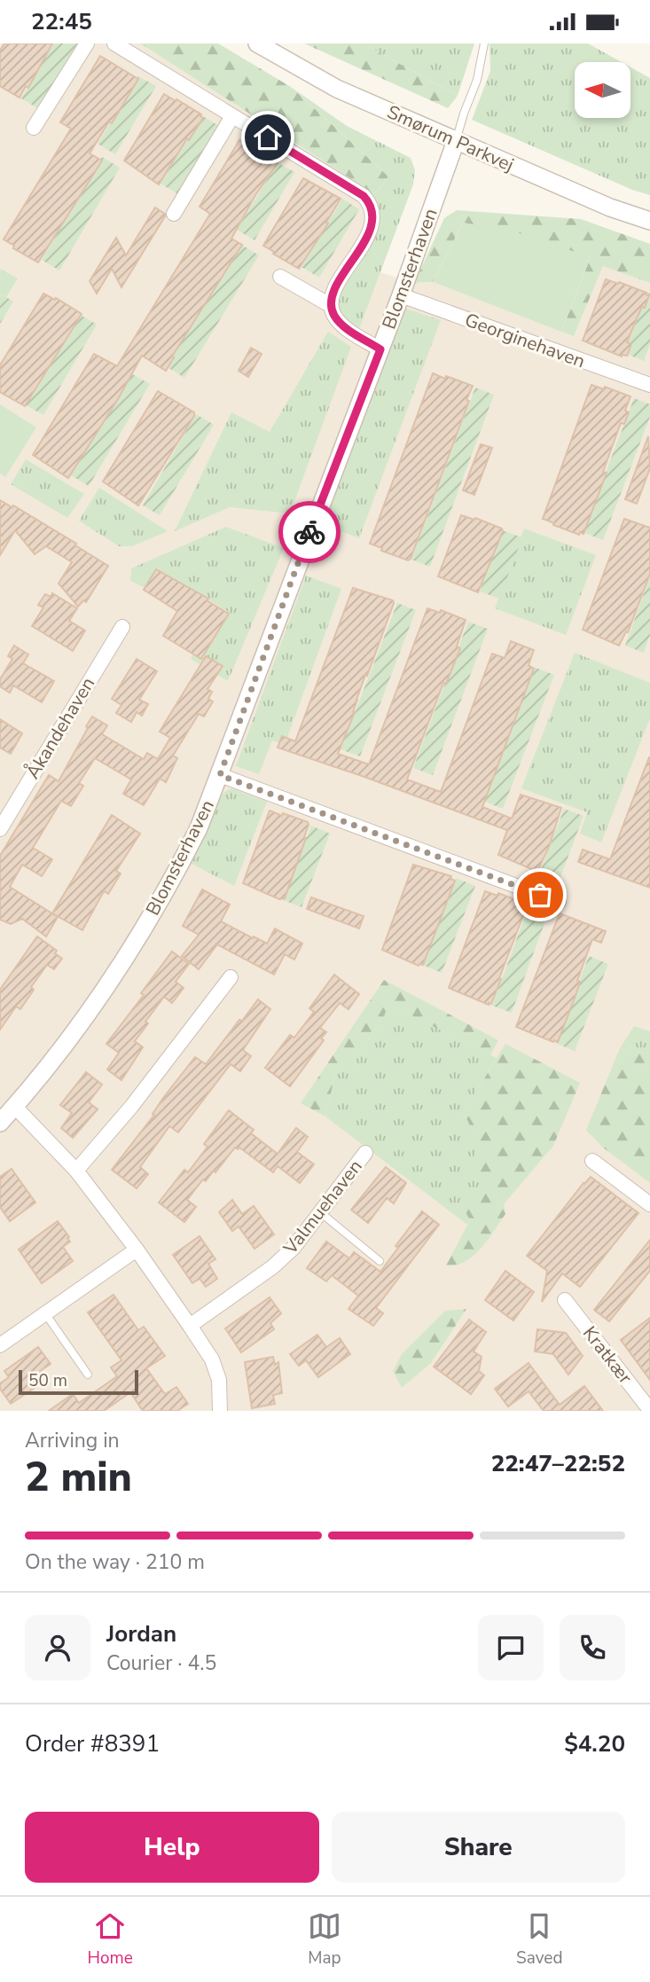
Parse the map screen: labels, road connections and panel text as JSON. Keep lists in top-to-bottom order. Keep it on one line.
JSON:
{"streets":{"street":["Smørum Parkvej","Blomsterhaven","Georginehaven","Åkandehaven","Valmuehaven","Kratkær"]},"crossings":[["Smørum Parkvej","Blomsterhaven"],["Blomsterhaven","Georginehaven"]],"scale_bar":"50 m","north":"left","page":{"status":"22:45","scale":"50 m","heading":["2 min","Arriving in","22:47–22:52"],"panel":["Jordan","Courier · 4.5","Order #8391","$4.20"],"bar":"On the way · 210 m","buttons":["Help","Share"],"tabs":["Home","Map","Saved"]}}
